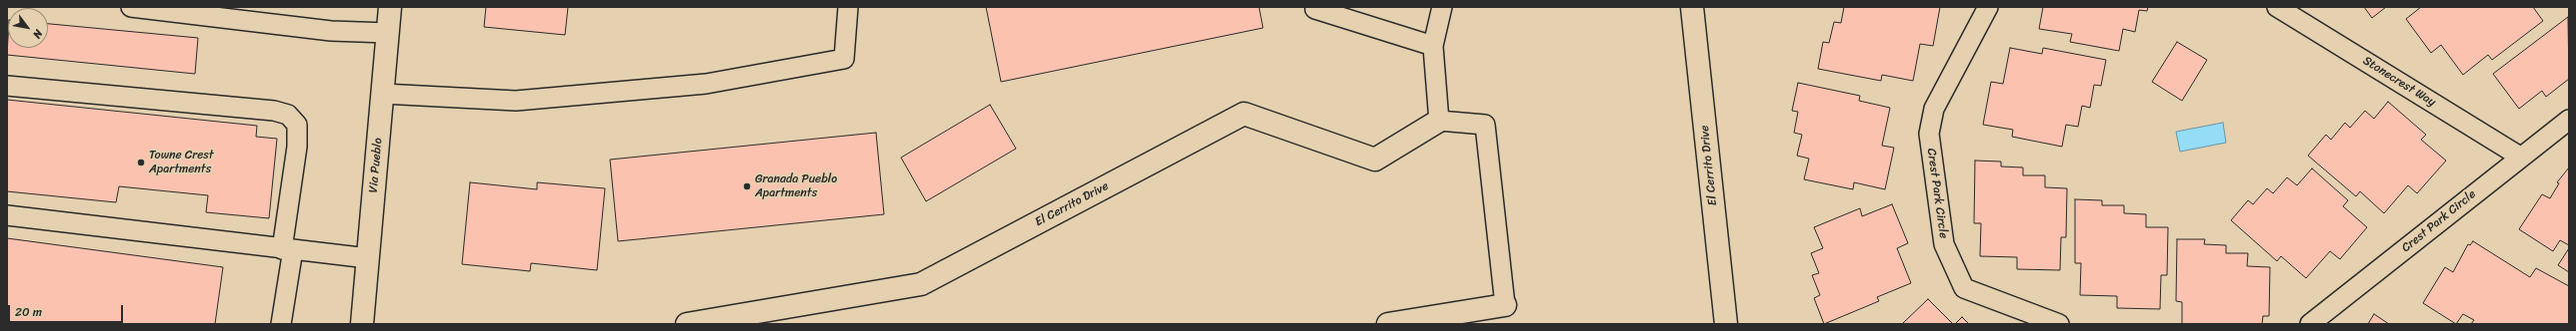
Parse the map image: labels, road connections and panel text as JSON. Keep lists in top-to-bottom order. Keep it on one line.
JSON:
{"streets":{"street":["Via Pueblo","El Cerrito Drive"],"lane":["Stonecrest Way","Crest Park Circle"]},"crossings":[["Stonecrest Way","Crest Park Circle"]],"places":["Towne Crest Apartments","Granada Pueblo Apartments"],"scale_bar":"20 m","north":"bottom right"}
